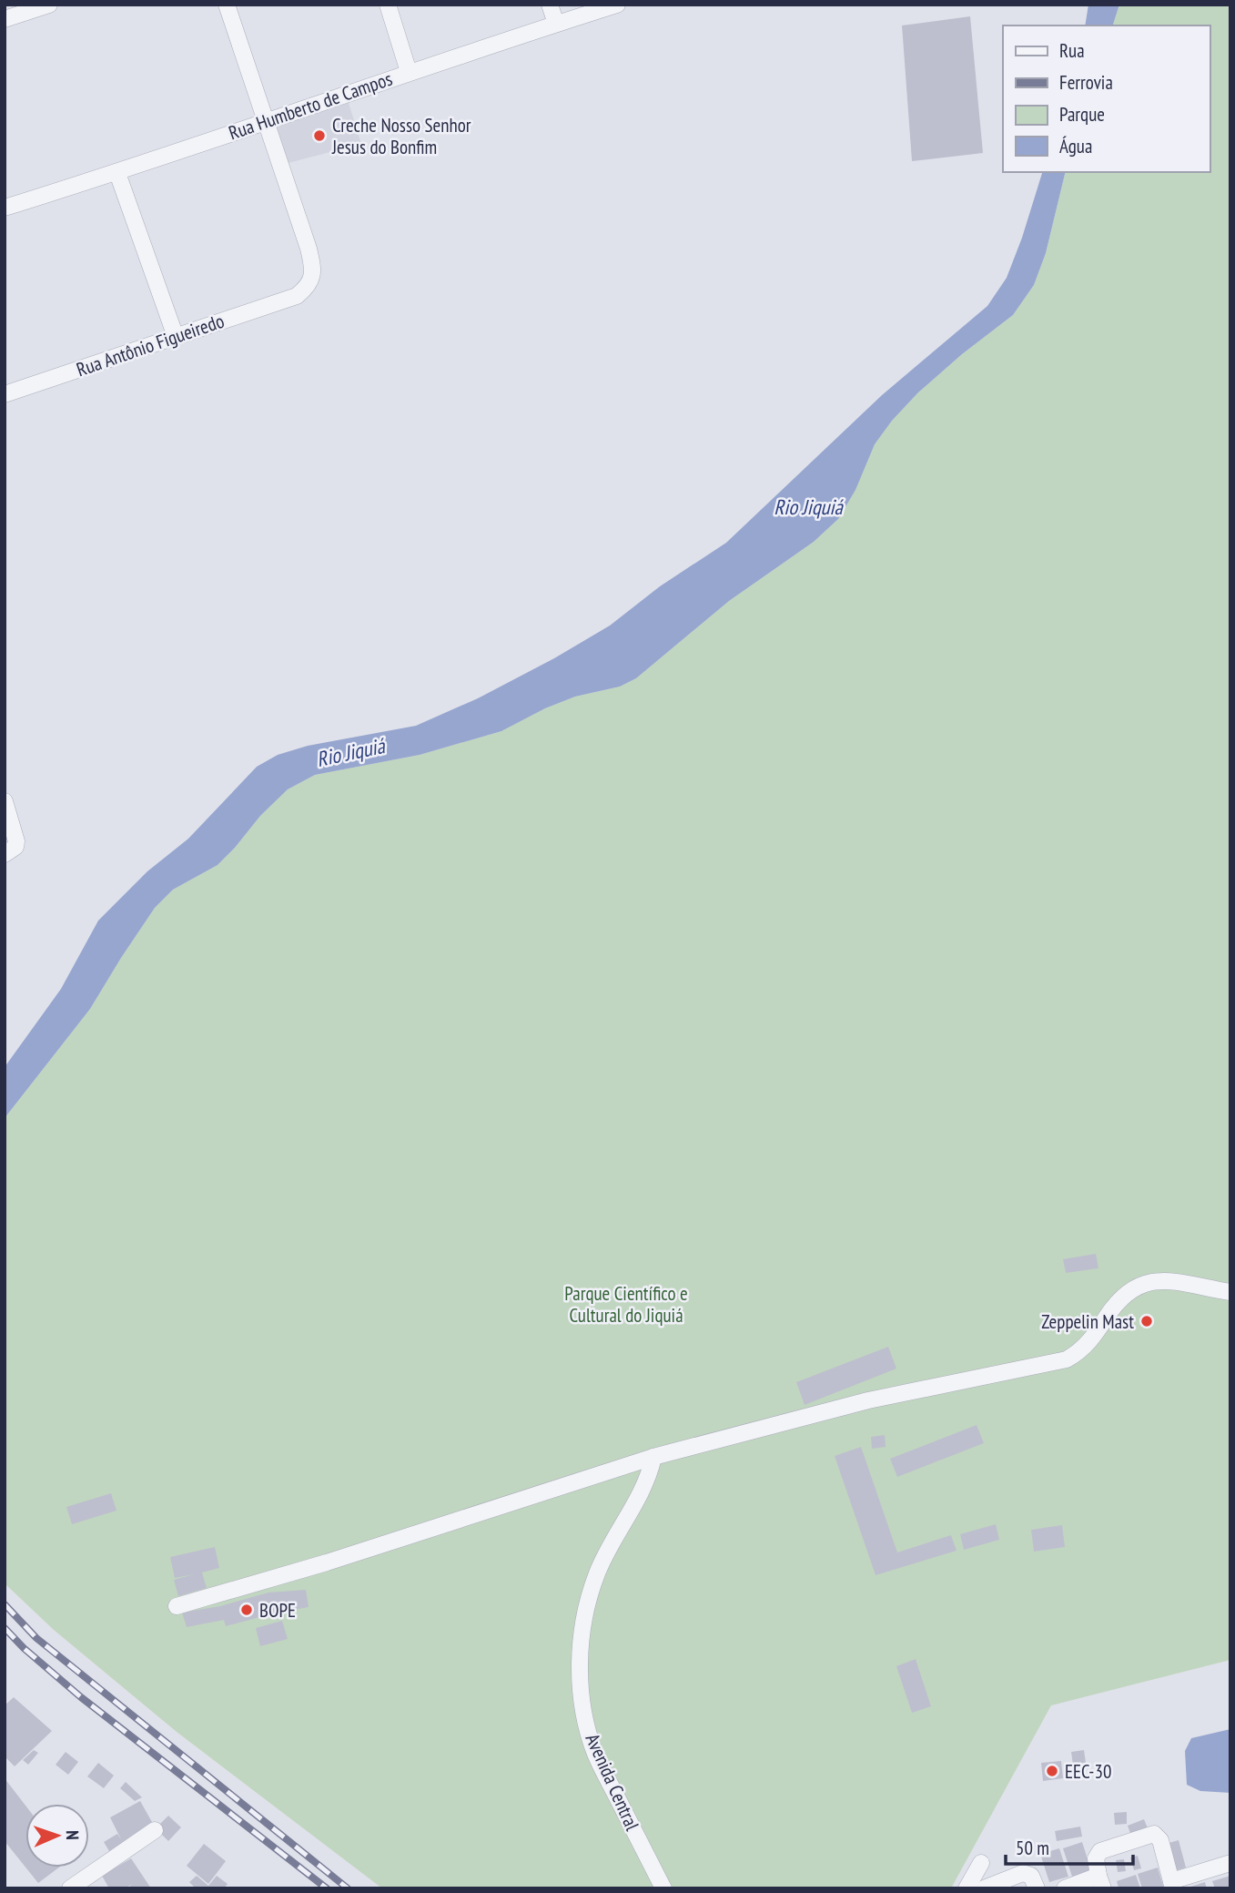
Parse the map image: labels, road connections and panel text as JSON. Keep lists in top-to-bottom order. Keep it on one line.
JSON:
{"streets":{"street":["Rua Humberto de Campos","Rua Antônio Figueiredo","Avenida Central"]},"crossings":[["Rua Humberto de Campos","Rua Antônio Figueiredo"]],"water":["Rio Jiquiá"],"parks":["Parque Científico e Cultural do Jiquiá"],"places":["Creche Nosso Senhor Jesus do Bonfim","Zeppelin Mast","BOPE","EEC-30"],"legend":["Rua","Ferrovia","Parque","Água"],"scale_bar":"50 m","north":"right"}
